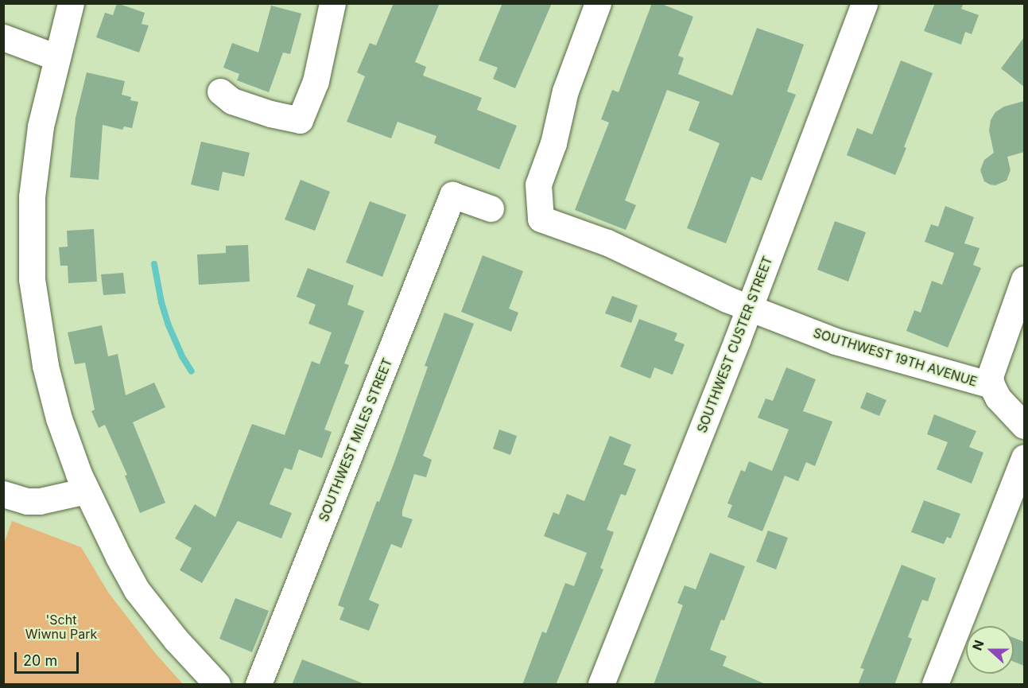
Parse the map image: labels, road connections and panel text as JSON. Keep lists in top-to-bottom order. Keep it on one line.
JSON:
{"streets":{"street":["SOUTHWEST CUSTER STREET","SOUTHWEST 19TH AVENUE","SOUTHWEST MILES STREET"]},"crossings":[["SOUTHWEST CUSTER STREET","SOUTHWEST 19TH AVENUE"]],"parks":["'Scht Wiwnu Park"],"scale_bar":"20 m","north":"left"}
